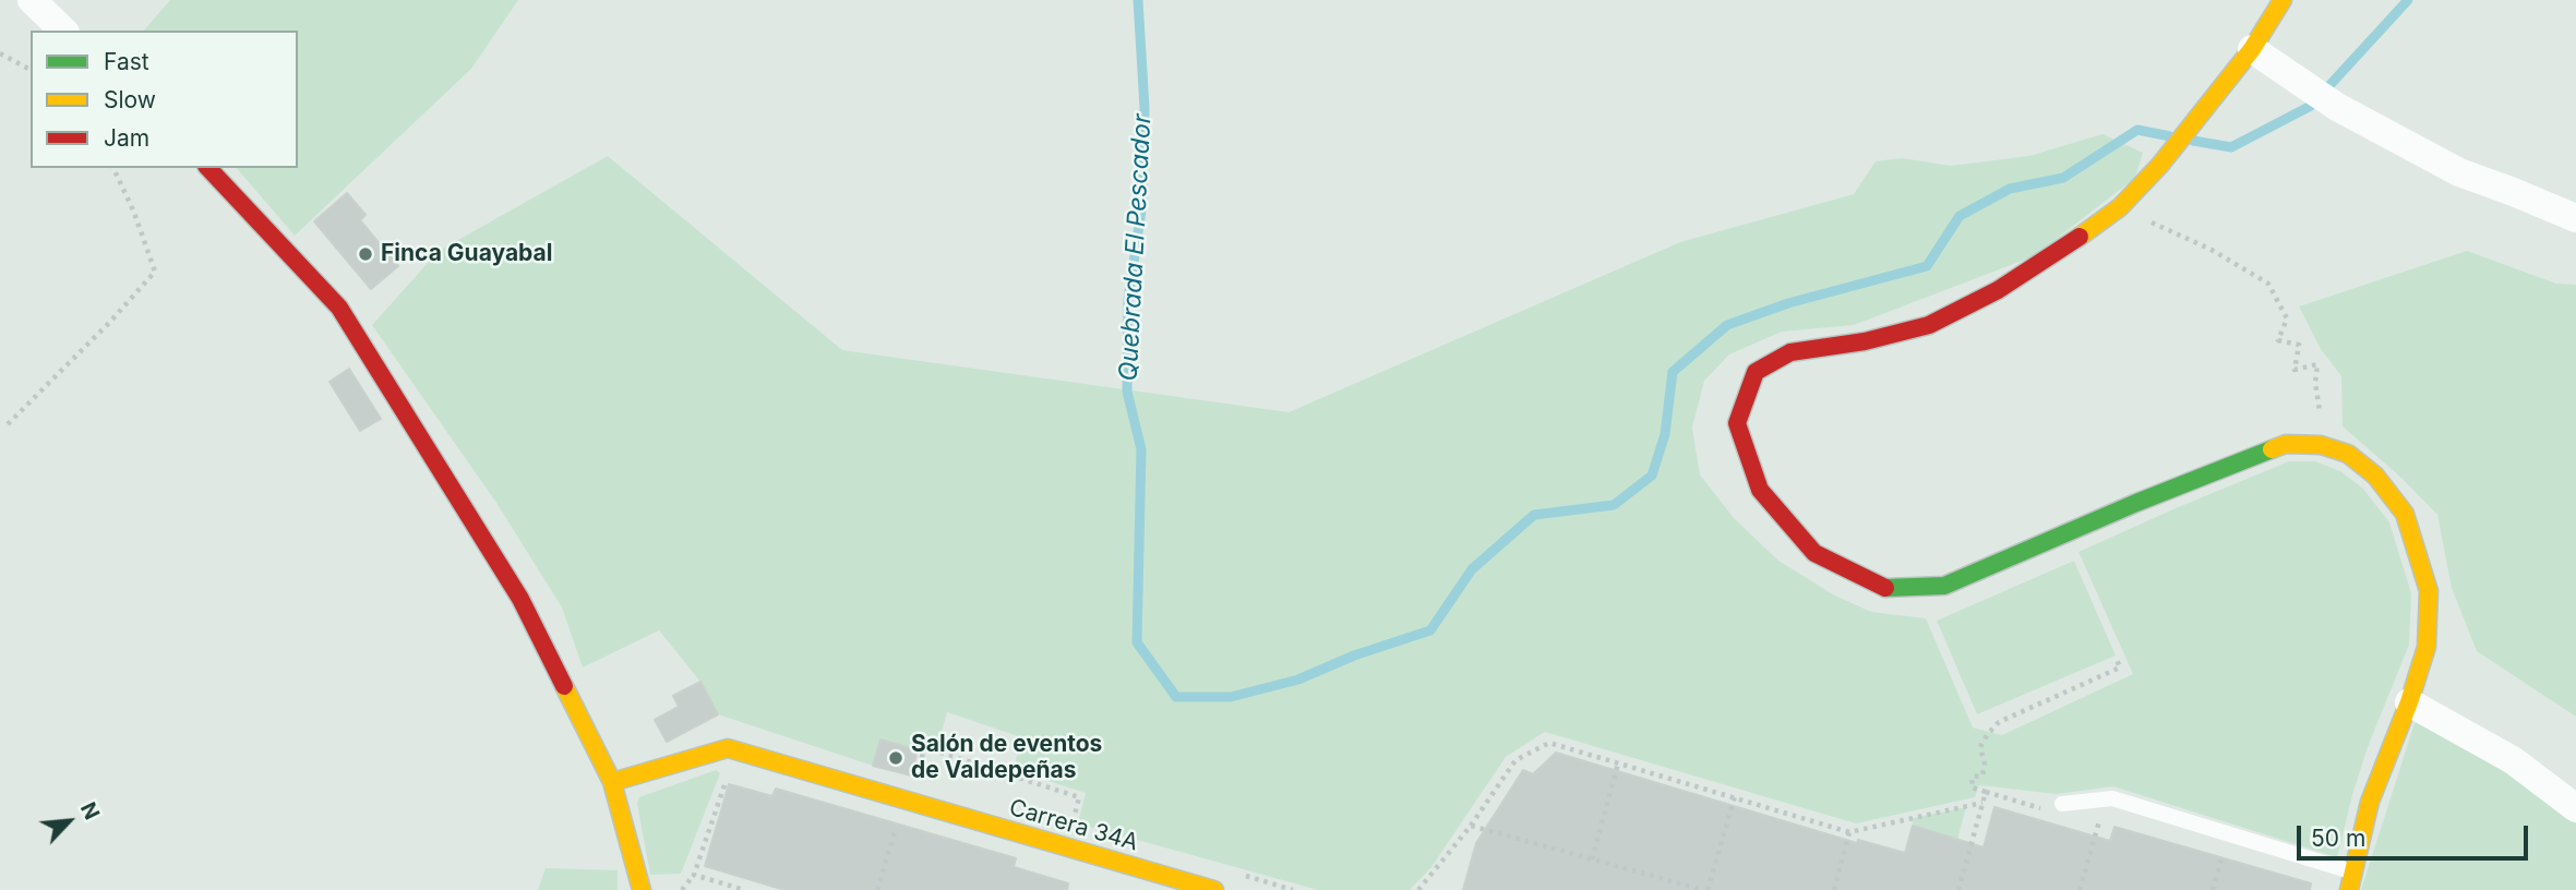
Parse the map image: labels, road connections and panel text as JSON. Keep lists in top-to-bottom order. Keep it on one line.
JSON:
{"streets":{"street":["Carrera 34A"]},"water":["Quebrada El Pescador"],"places":["Finca Guayabal","Salón de eventos de Valdepeñas"],"legend":["Fast","Slow","Jam"],"scale_bar":"50 m","north":"top right"}
